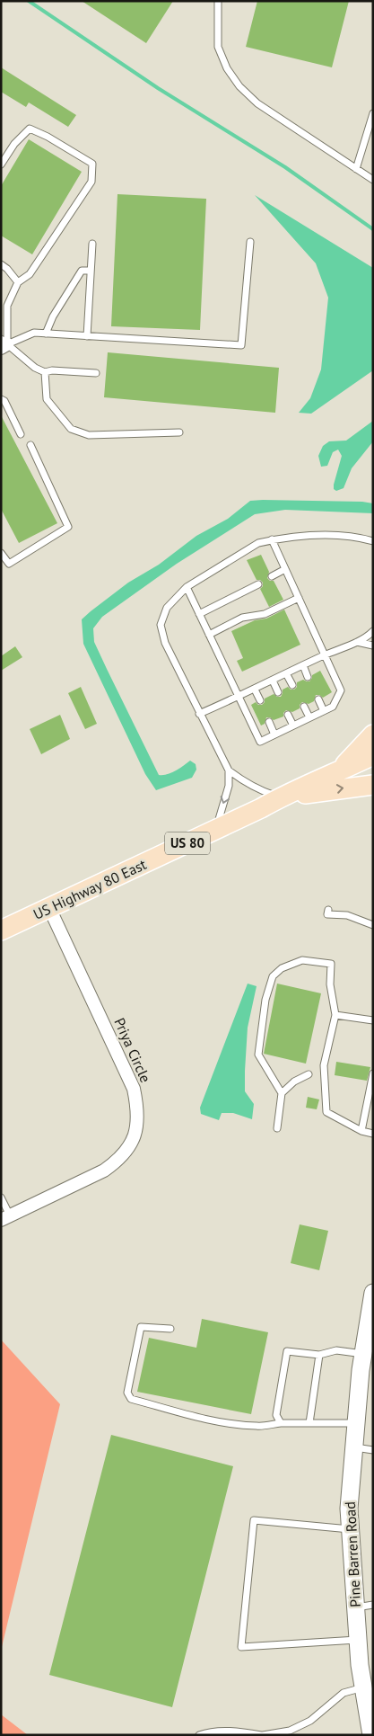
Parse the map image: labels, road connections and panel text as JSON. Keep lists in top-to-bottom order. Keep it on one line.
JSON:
{"streets":{"main road":["US 80","US Highway 80 East","Pine Barren Road"],"street":["Priya Circle"]},"crossings":[["US Highway 80 East","Priya Circle"]]}
